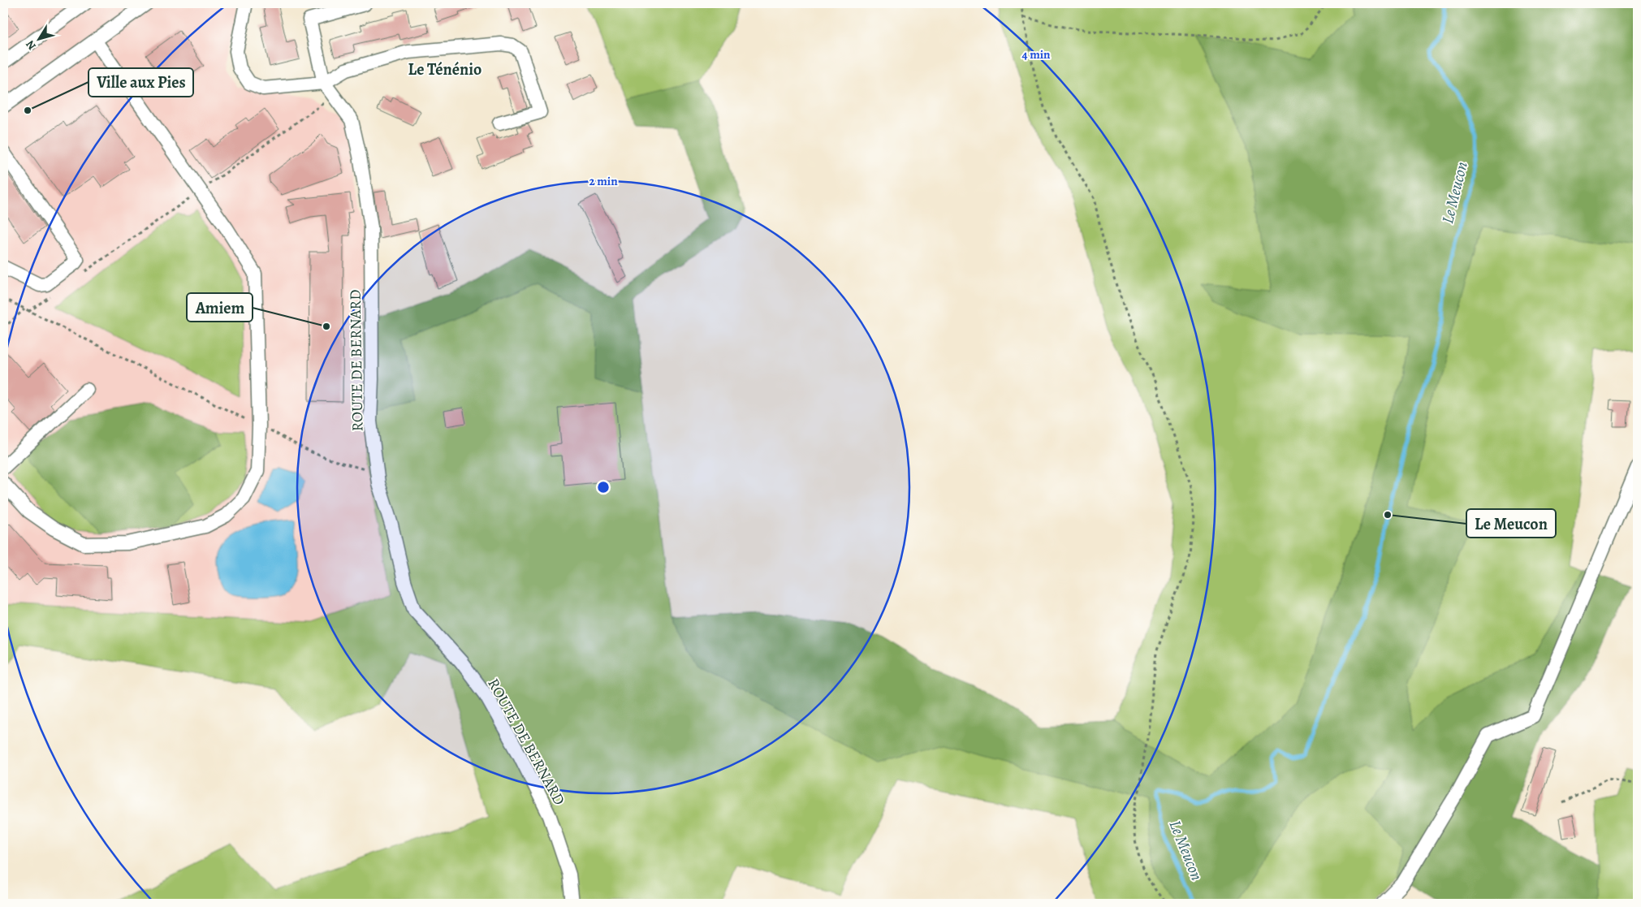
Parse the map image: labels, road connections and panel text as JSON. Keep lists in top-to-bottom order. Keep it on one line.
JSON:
{"streets":{"street":["ROUTE DE BERNARD"]},"districts":["Le Ténénio"],"water":["Le Meucon"],"places":["Ville aux Pies","Amiem","Le Meucon"],"north":"bottom left","rings":["4 min","2 min"]}
